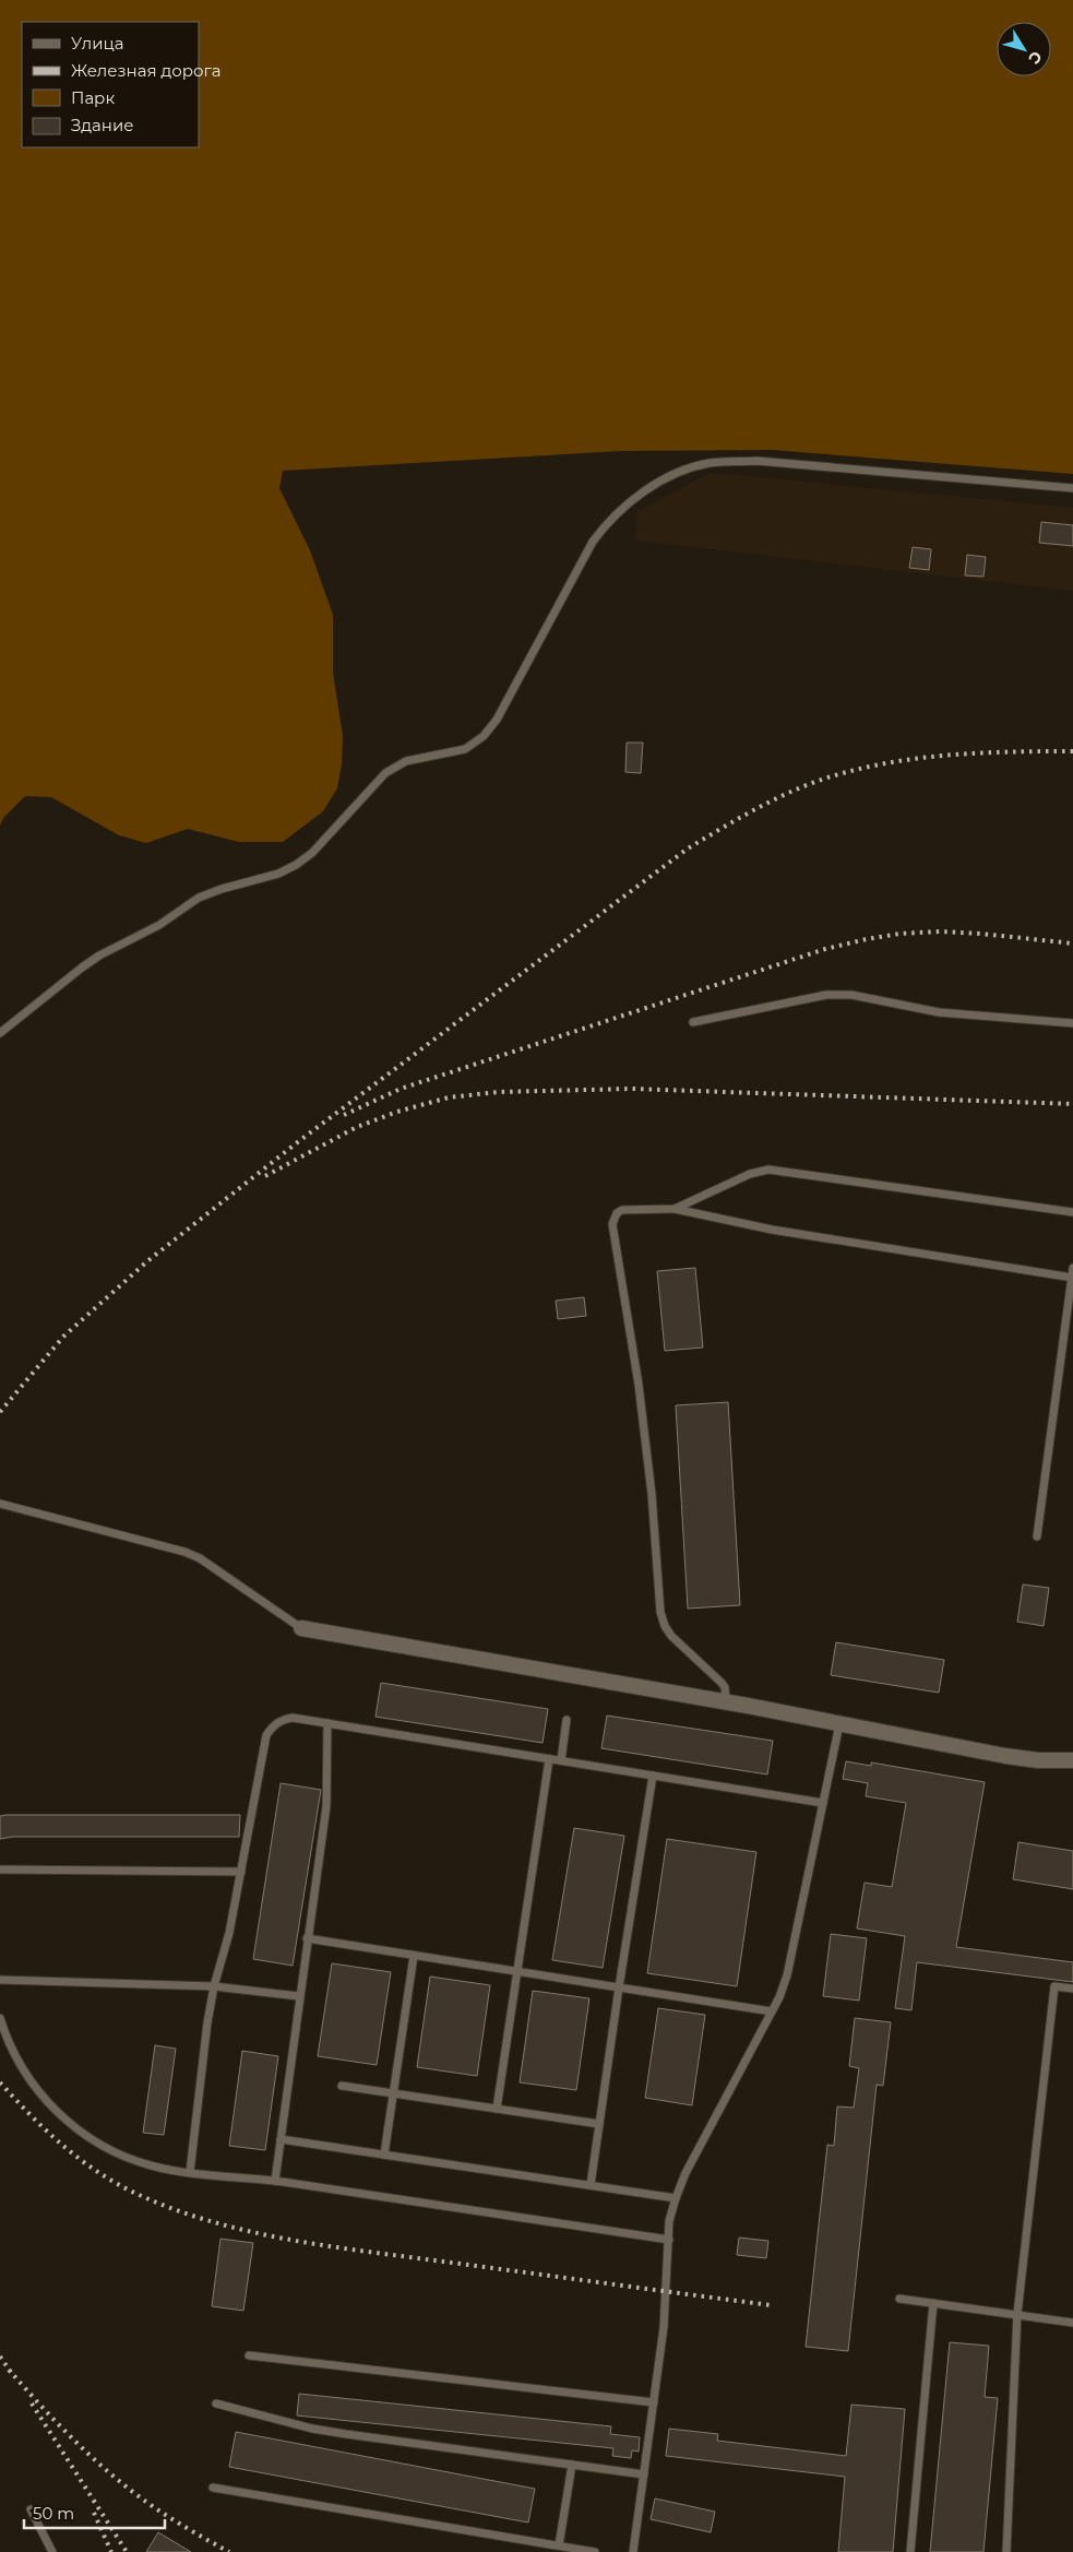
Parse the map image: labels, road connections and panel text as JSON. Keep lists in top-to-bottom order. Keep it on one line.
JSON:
{"legend":["Улица","Железная дорога","Парк","Здание"],"scale_bar":"50 m","north":"bottom right"}
